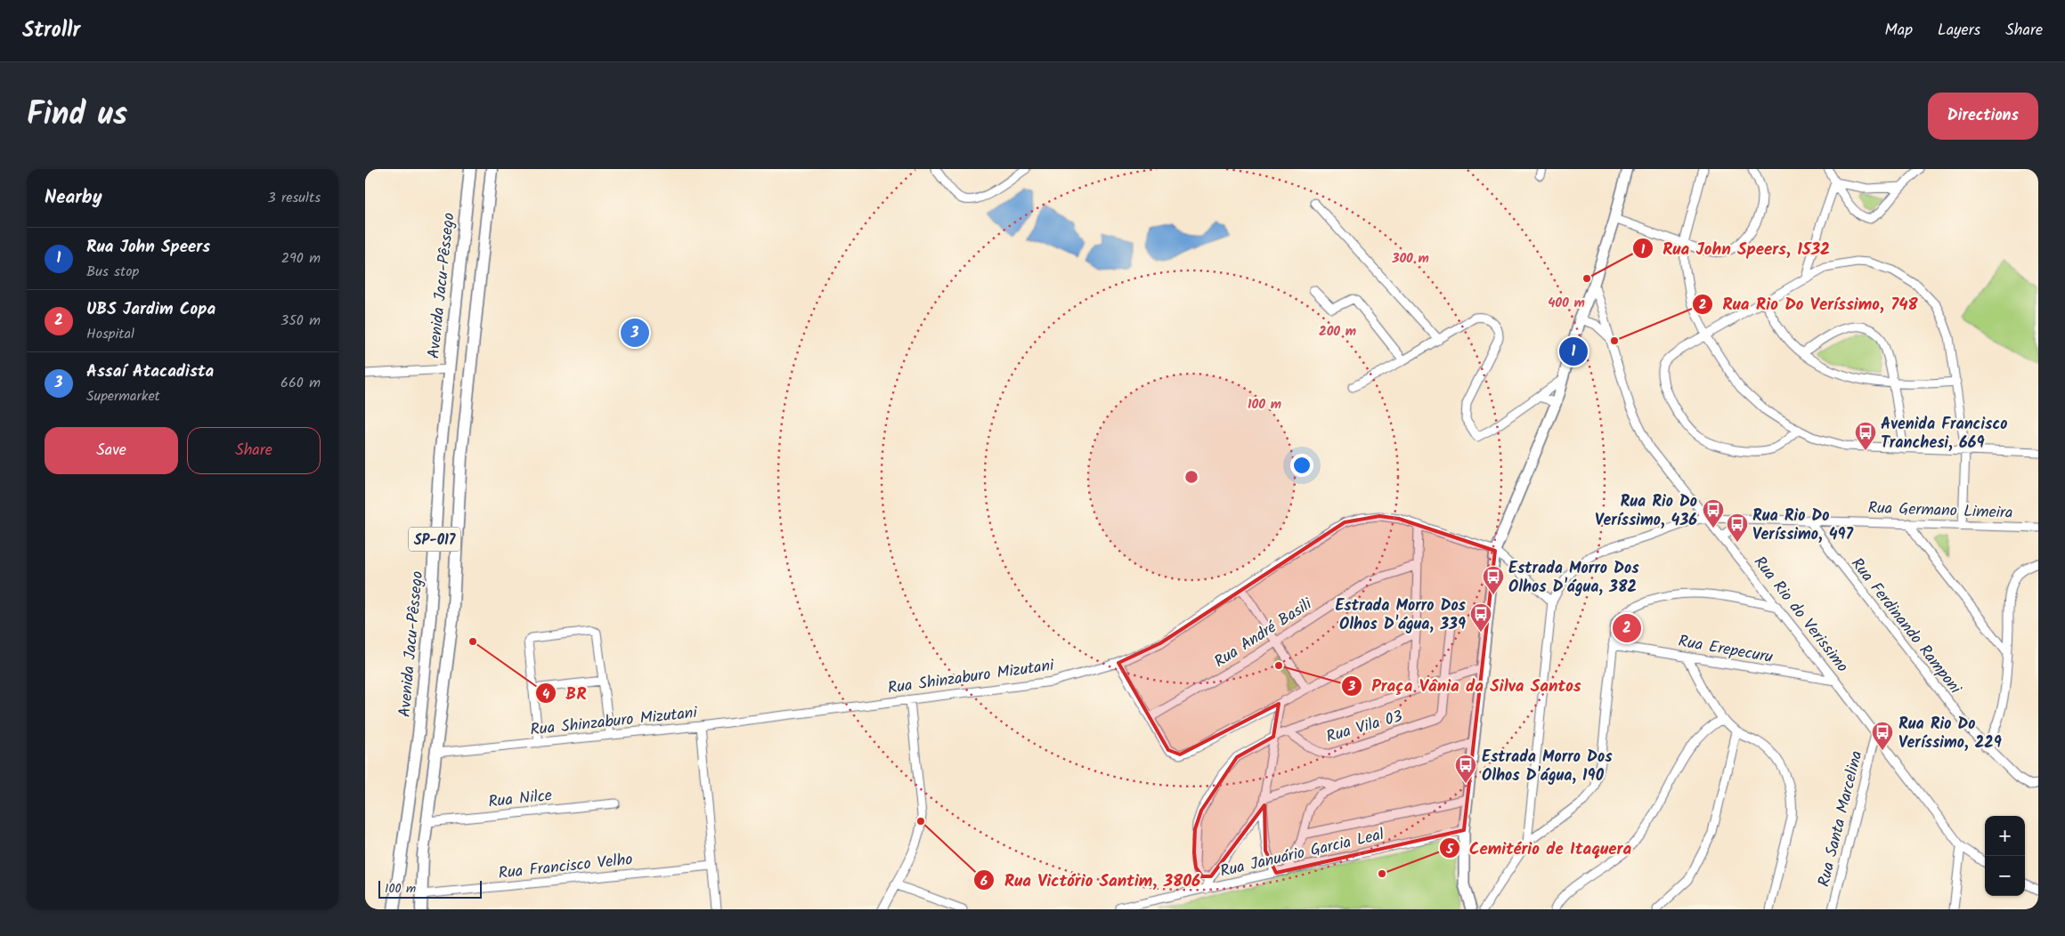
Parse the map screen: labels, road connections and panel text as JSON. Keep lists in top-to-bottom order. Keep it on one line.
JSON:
{"streets":{"highway":["Avenida Jacu-Pêssego","SP-017"],"street":["Rua Germano Limeira","Rua Rio do Verissimo","Rua Ferdinando Ramponi","Rua André Basili","Rua Erepecuru","Rua Shinzaburo Mizutani","Rua Vila 03","Rua Nilce","Rua Santa Marcelina","Rua Januário Garcia Leal","Rua Francisco Velho"]},"crossings":[["Rua Germano Limeira","Rua Rio do Verissimo"],["Rua Germano Limeira","Rua Ferdinando Ramponi"],["Rua Germano Limeira","Rua Shinzaburo Mizutani"],["SP-017","Rua Shinzaburo Mizutani"],["SP-017","Rua Nilce"],["SP-017","Rua Francisco Velho"],["Rua Rio do Verissimo","Rua Erepecuru"],["Rua Rio do Verissimo","Rua Santa Marcelina"]],"places":{"other":["Rua John Speers, 1532","Rua Rio Do Veríssimo, 748","BR","Praça Vânia da Silva Santos","Rua Victório Santim, 3806","Cemitério de Itaquera"],"bus stop":["Avenida Francisco Tranchesi, 669","Rua Rio Do Veríssimo, 436","Rua Rio Do Veríssimo, 497","Estrada Morro Dos Olhos D'água, 382","Estrada Morro Dos Olhos D'água, 339","Rua Rio Do Veríssimo, 229","Estrada Morro Dos Olhos D'água, 190"]},"scale_bar":"100 m","page":{"header":"Strollr","nav":["Map","Layers","Share"],"title":"Find us","buttons":["Directions",["Save","Share"]],"heading":["Nearby","3 results"],"list":[{"mark":"1","name":"Rua John Speers","note":"Bus stop","value":"290 m"},{"mark":"2","name":"UBS Jardim Copa","note":"Hospital","value":"350 m"},{"mark":"3","name":"Assaí Atacadista","note":"Supermarket","value":"660 m"}],"pins":["3","1","2"],"map_buttons":["+","−"],"scale":"100 m"},"rings":["300 m","400 m","200 m","100 m"]}
